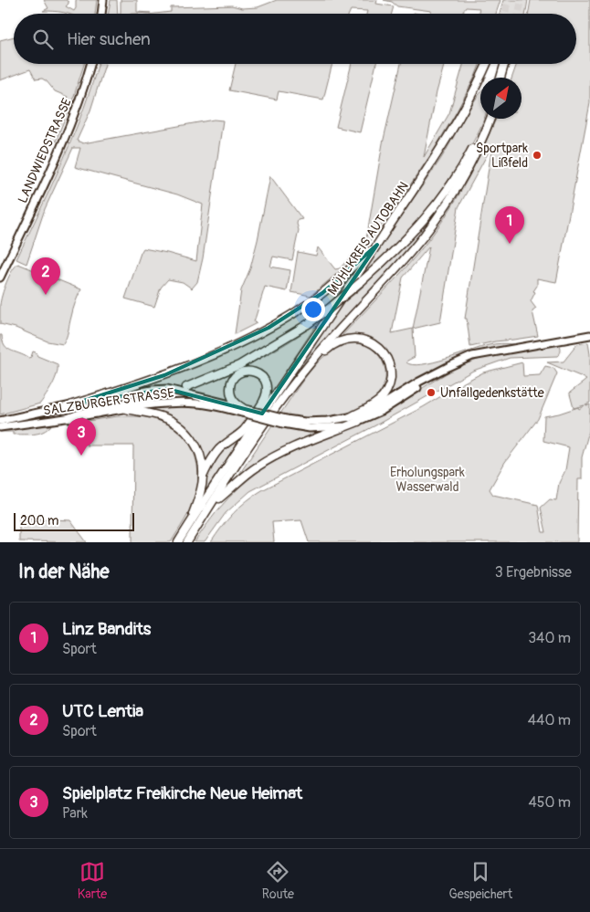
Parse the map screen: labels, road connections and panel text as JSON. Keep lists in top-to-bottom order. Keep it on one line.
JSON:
{"streets":{"highway":["MÜHLKREIS AUTOBAHN"],"main road":["LANDWIEDSTRASSE","SALZBURGER STRASSE"]},"parks":["Erholungspark Wasserwald"],"places":["Sportpark Lißfeld","Unfallgedenkstätte"],"scale_bar":"200 m","north":"top right","page":{"search":"Hier suchen","pins":["1","2","3"],"scale":"200 m","heading":["In der Nähe","3 Ergebnisse"],"list":[{"mark":"1","name":"Linz Bandits","note":"Sport","value":"340 m"},{"mark":"2","name":"UTC Lentia","note":"Sport","value":"440 m"},{"mark":"3","name":"Spielplatz Freikirche Neue Heimat","note":"Park","value":"450 m"}],"nav":["Karte","Route","Gespeichert"]}}
